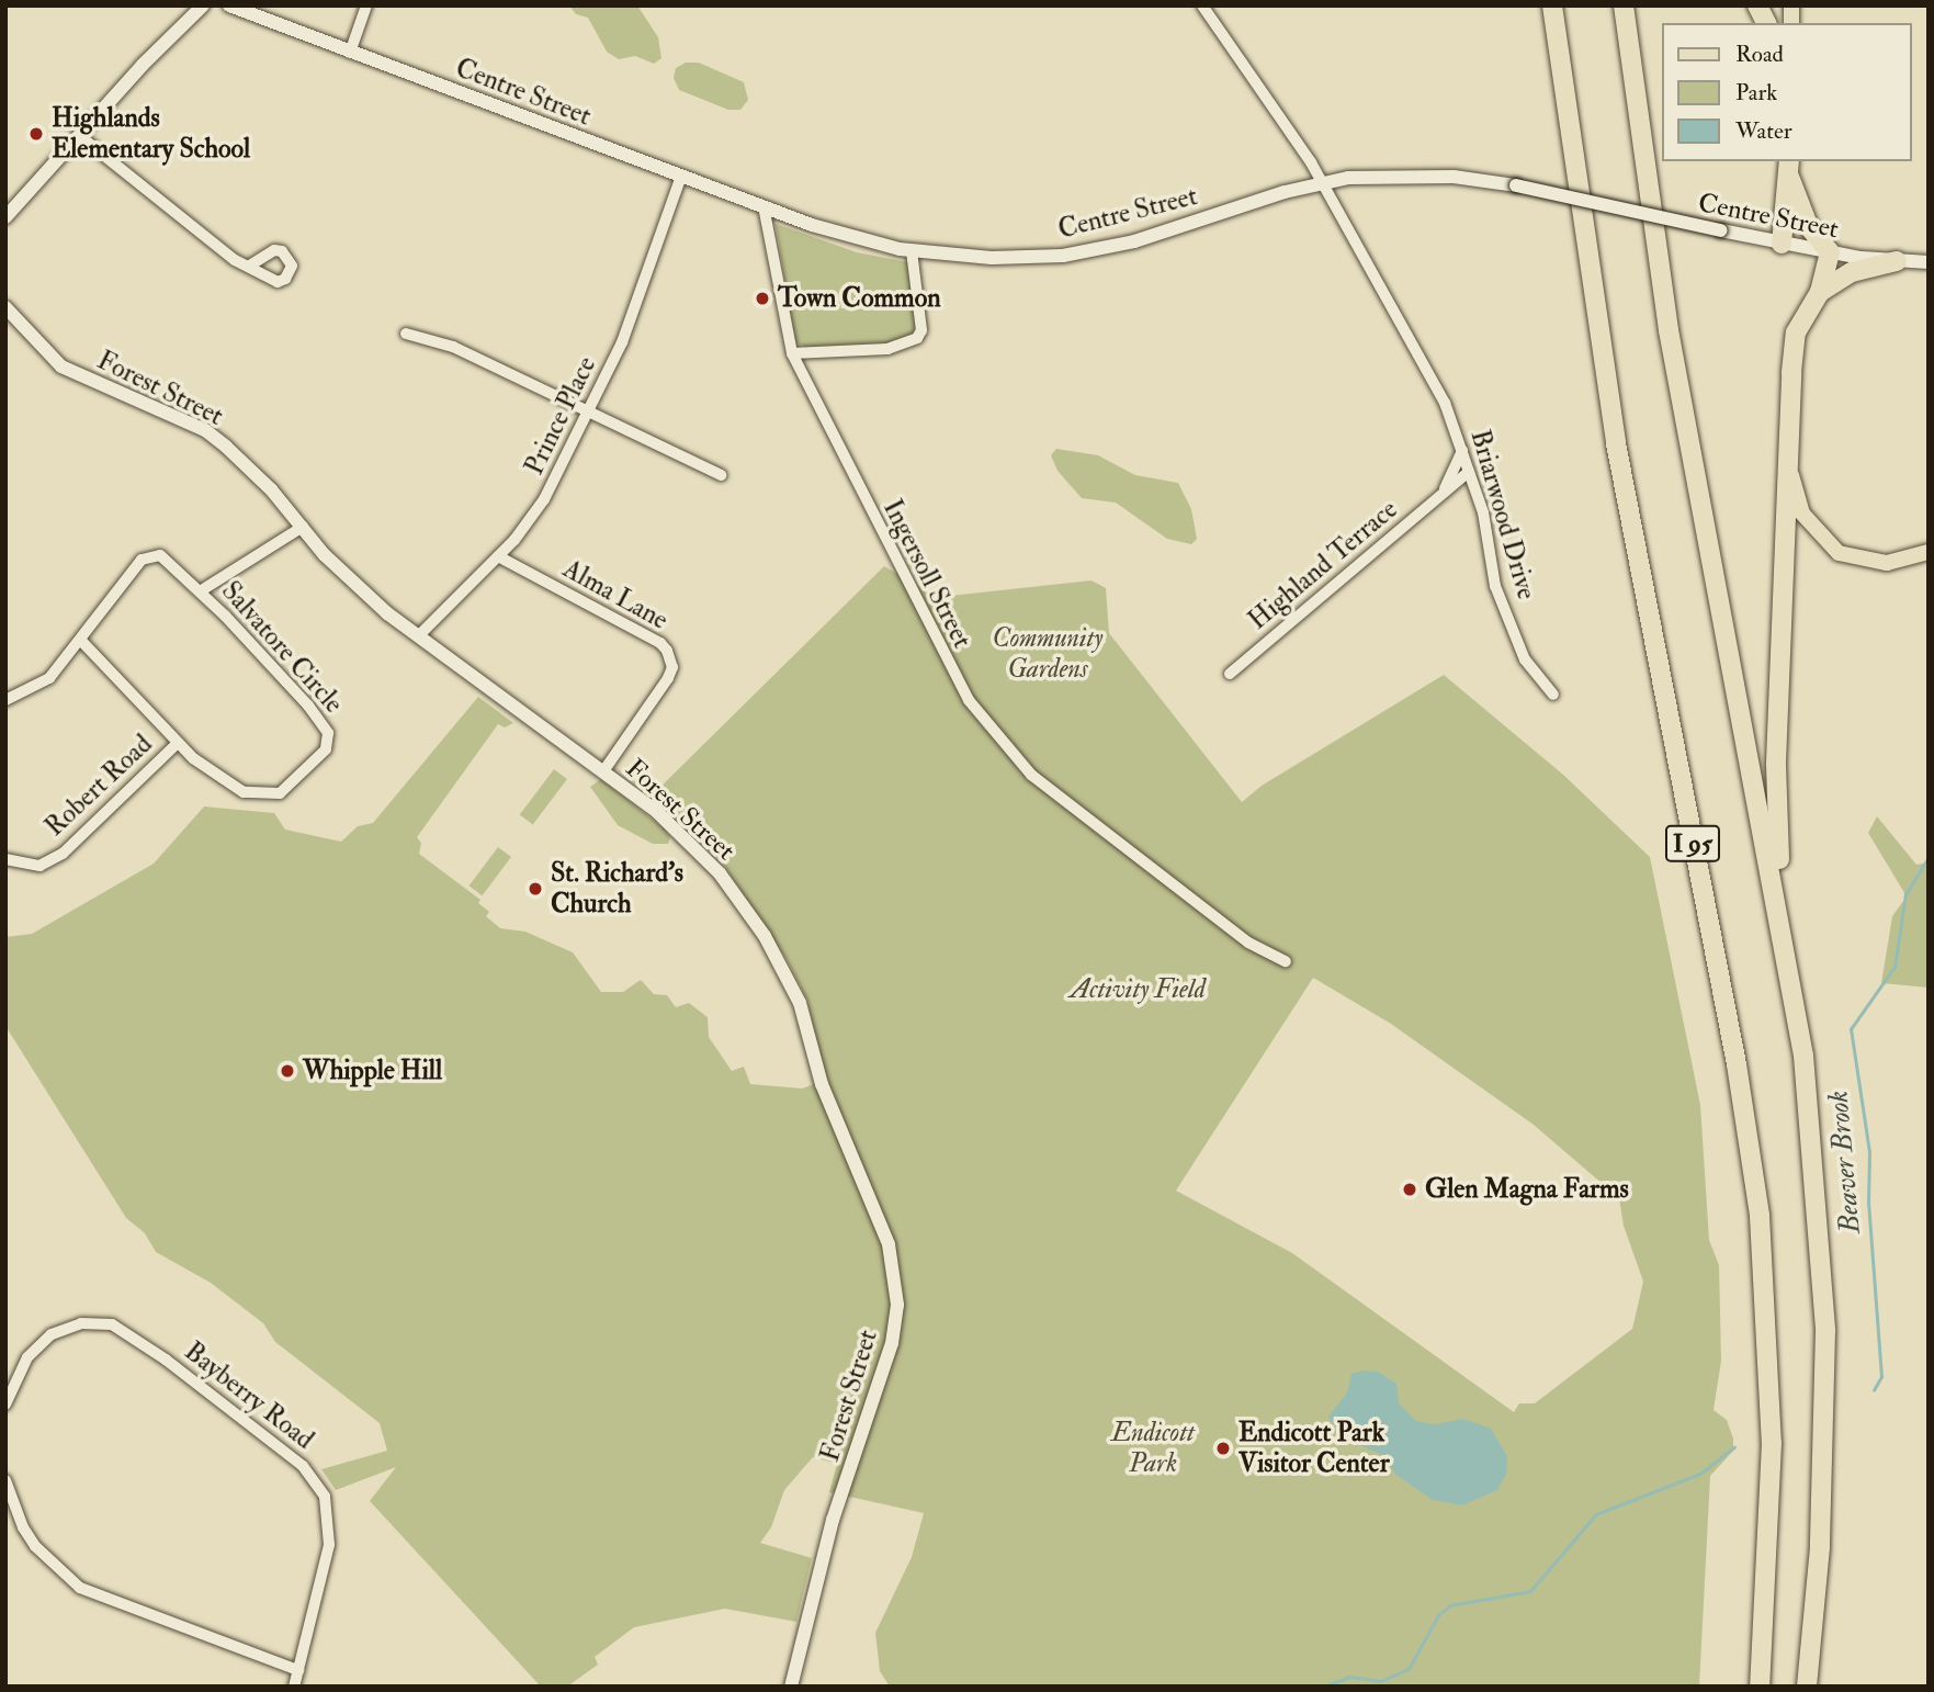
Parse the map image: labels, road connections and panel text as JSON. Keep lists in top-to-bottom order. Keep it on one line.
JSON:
{"streets":{"highway":["I 95"],"main road":["Centre Street","Forest Street"],"street":["Prince Place","Briarwood Drive","Highland Terrace","Ingersoll Street","Alma Lane","Salvatore Circle","Robert Road","Bayberry Road"]},"crossings":[["Centre Street","Prince Place"],["Centre Street","Briarwood Drive"],["Centre Street","Ingersoll Street"],["Forest Street","Prince Place"],["Forest Street","Alma Lane"],["Prince Place","Alma Lane"],["Briarwood Drive","Highland Terrace"],["Salvatore Circle","Robert Road"]],"water":["Beaver Brook"],"parks":["Community Gardens","Activity Field","Endicott Park"],"places":["Highlands Elementary School","Town Common","St. Richard's Church","Whipple Hill","Glen Magna Farms","Endicott Park Visitor Center"],"legend":["Road","Park","Water"]}
